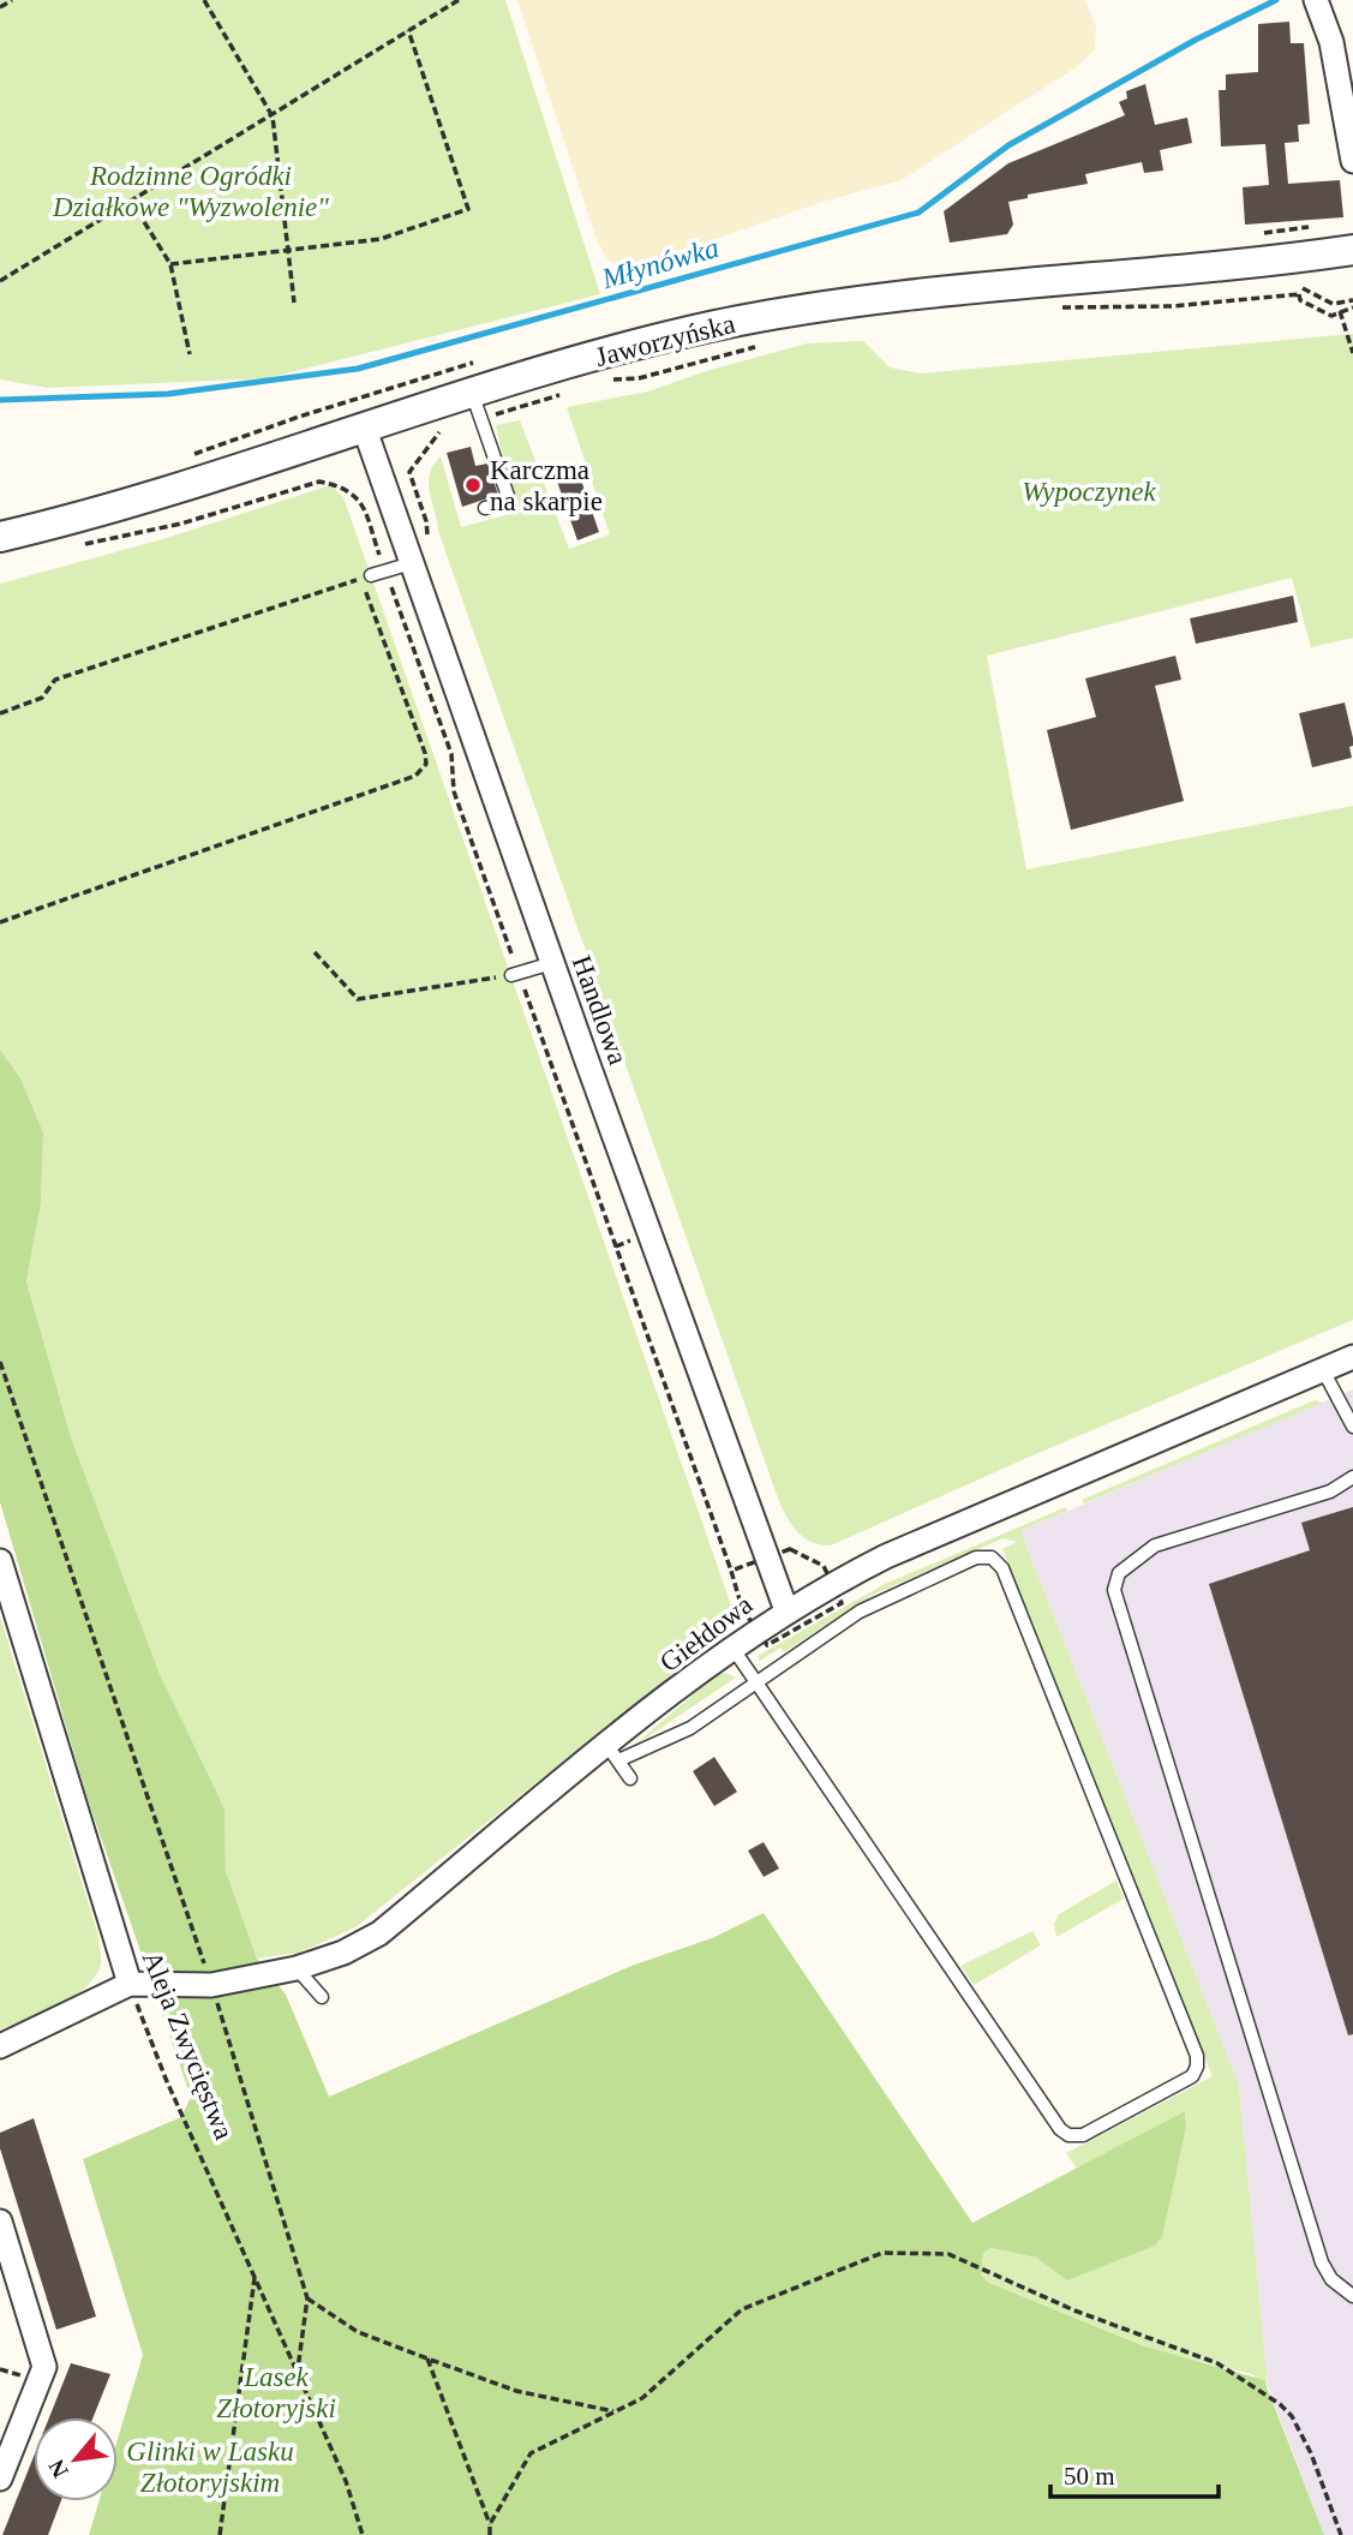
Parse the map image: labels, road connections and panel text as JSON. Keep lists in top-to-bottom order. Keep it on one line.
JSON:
{"streets":{"street":["Jaworzyńska","Handlowa","Giełdowa","Aleja Zwycięstwa"]},"crossings":[["Jaworzyńska","Handlowa"],["Handlowa","Giełdowa"],["Giełdowa","Aleja Zwycięstwa"]],"water":["Młynówka"],"parks":["Rodzinne Ogródki Działkowe \"Wyzwolenie\"","Wypoczynek","Lasek Złotoryjski","Glinki w Lasku Złotoryjskim"],"places":["Karczma na skarpie"],"scale_bar":"50 m","north":"bottom left"}
